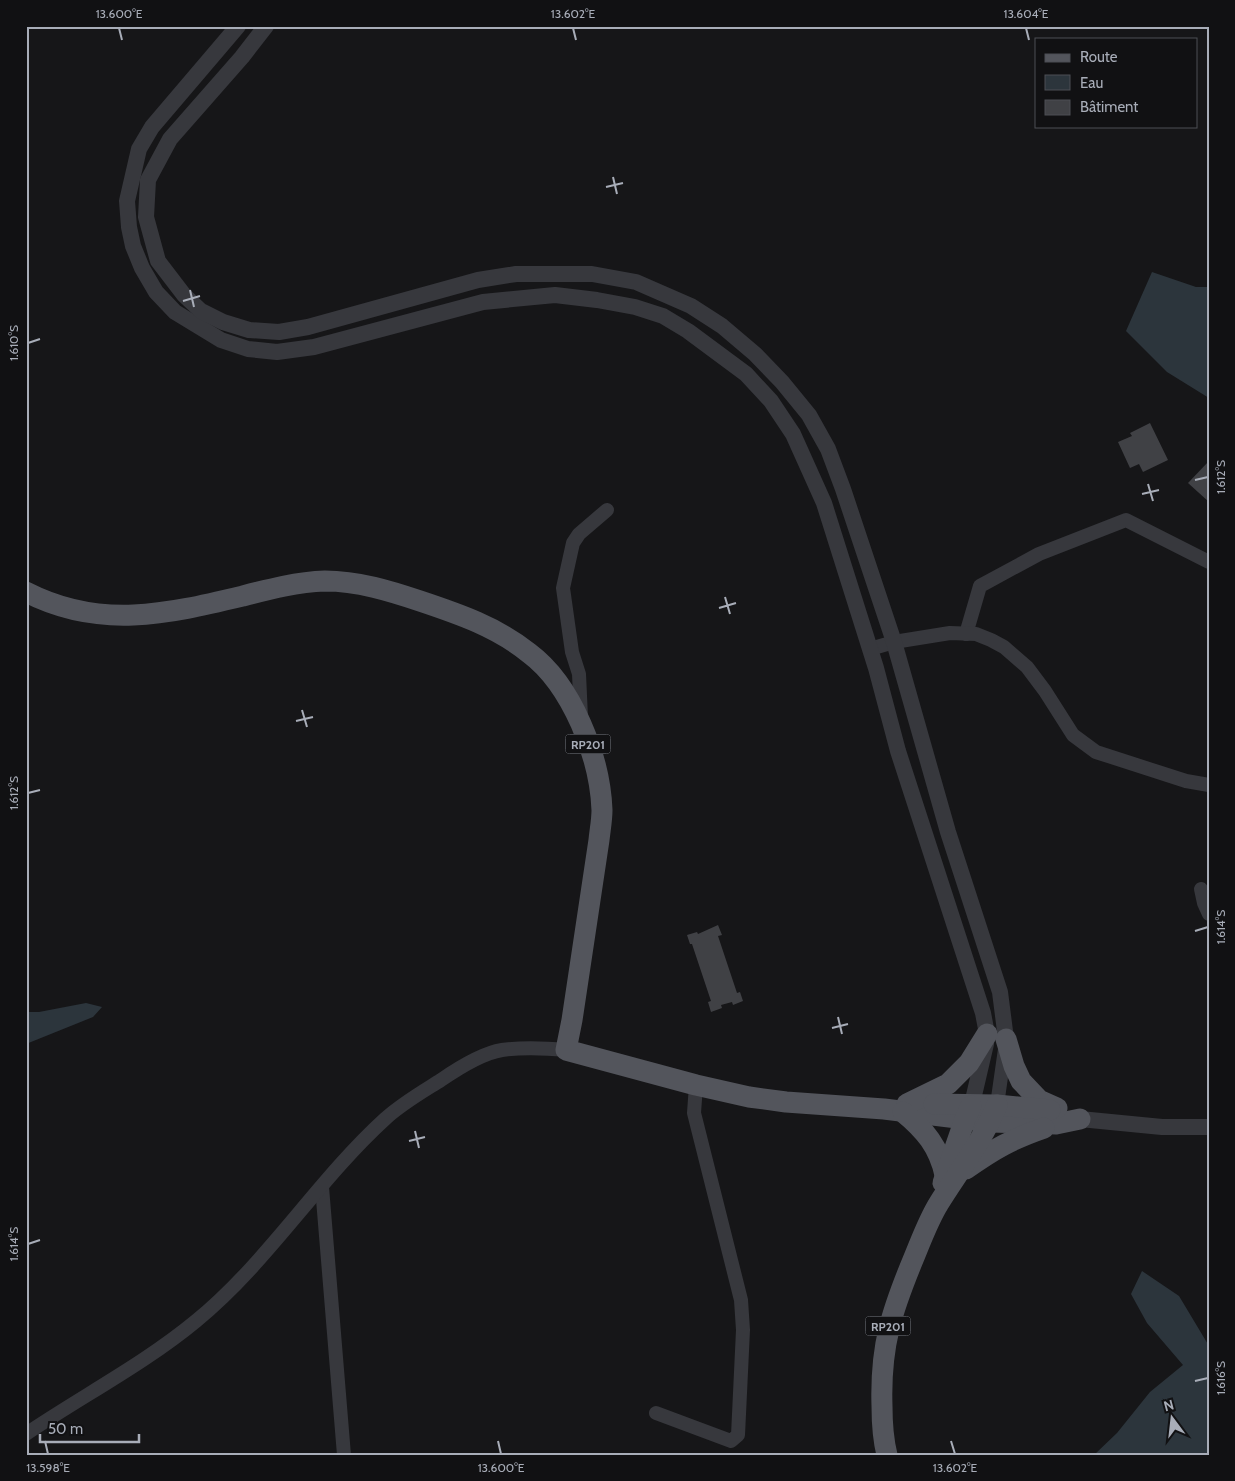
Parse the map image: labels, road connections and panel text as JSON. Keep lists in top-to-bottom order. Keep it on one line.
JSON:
{"streets":{"main road":["RP201"]},"legend":["Route","Eau","Bâtiment"],"scale_bar":"50 m","north":"top","coordinates":["13.600°E","13.602°E","13.604°E","1.610°S","1.612°S","1.614°S","1.616°S","13.598°E"]}
